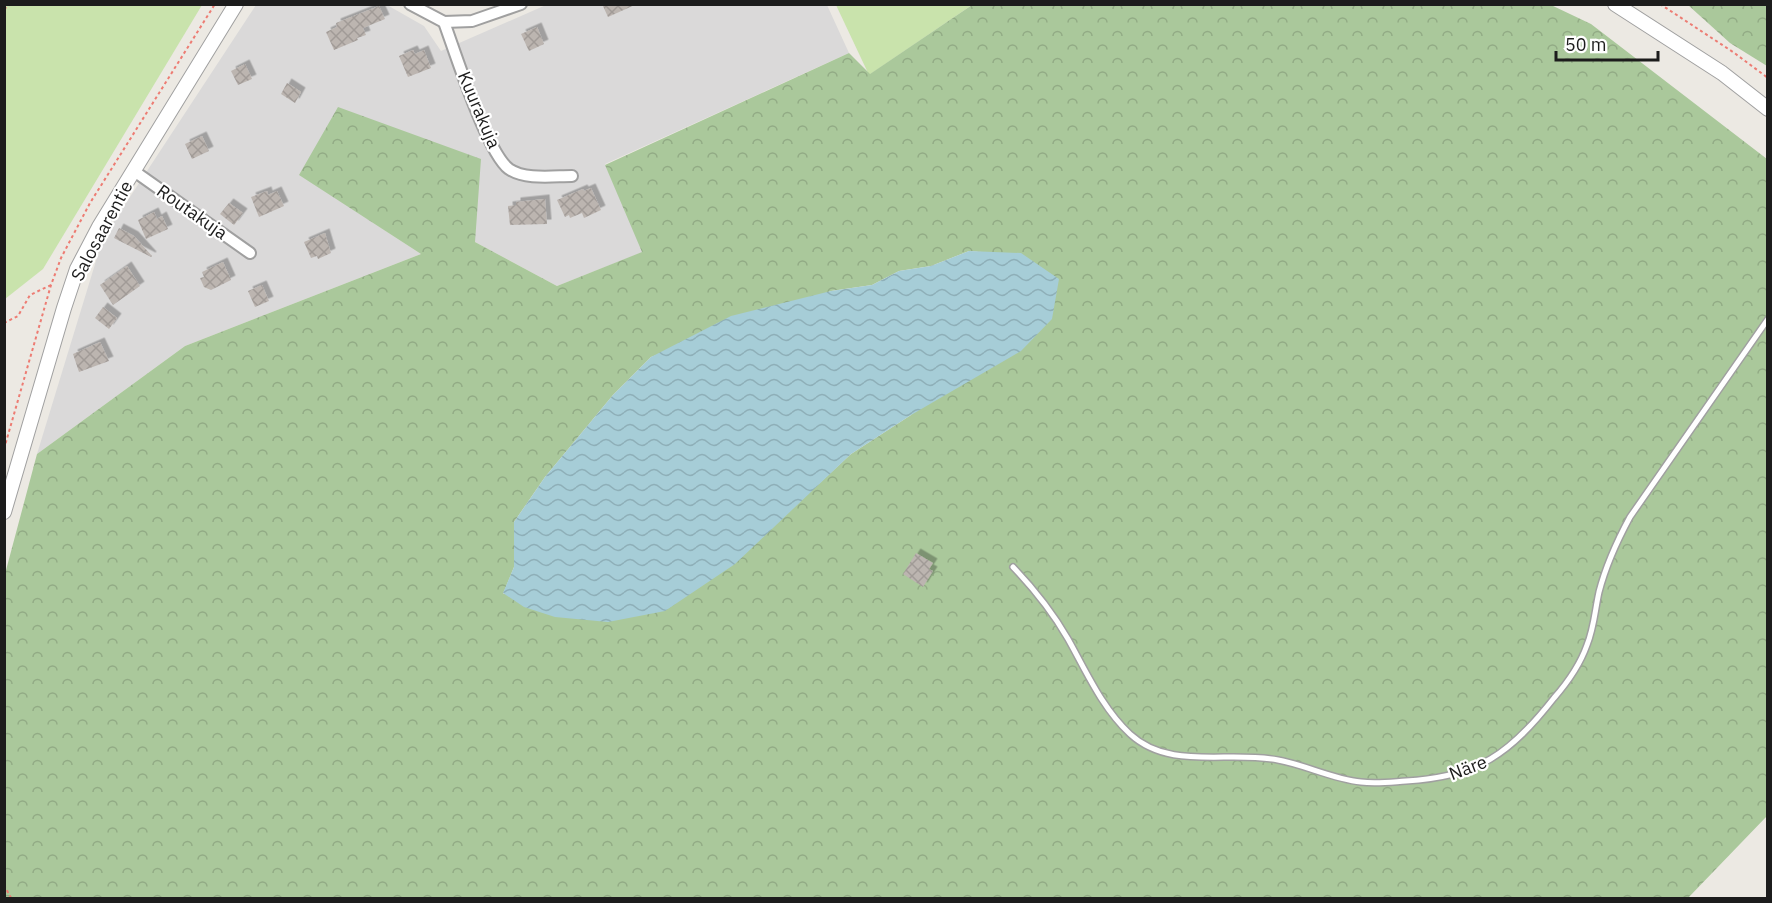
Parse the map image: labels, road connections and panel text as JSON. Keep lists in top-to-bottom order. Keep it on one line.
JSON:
{"streets":{"street":["Kuurakuja","Routakuja","Salosaarentie"],"lane":["Näre"]},"crossings":[["Routakuja","Salosaarentie"]],"scale_bar":"50 m"}
